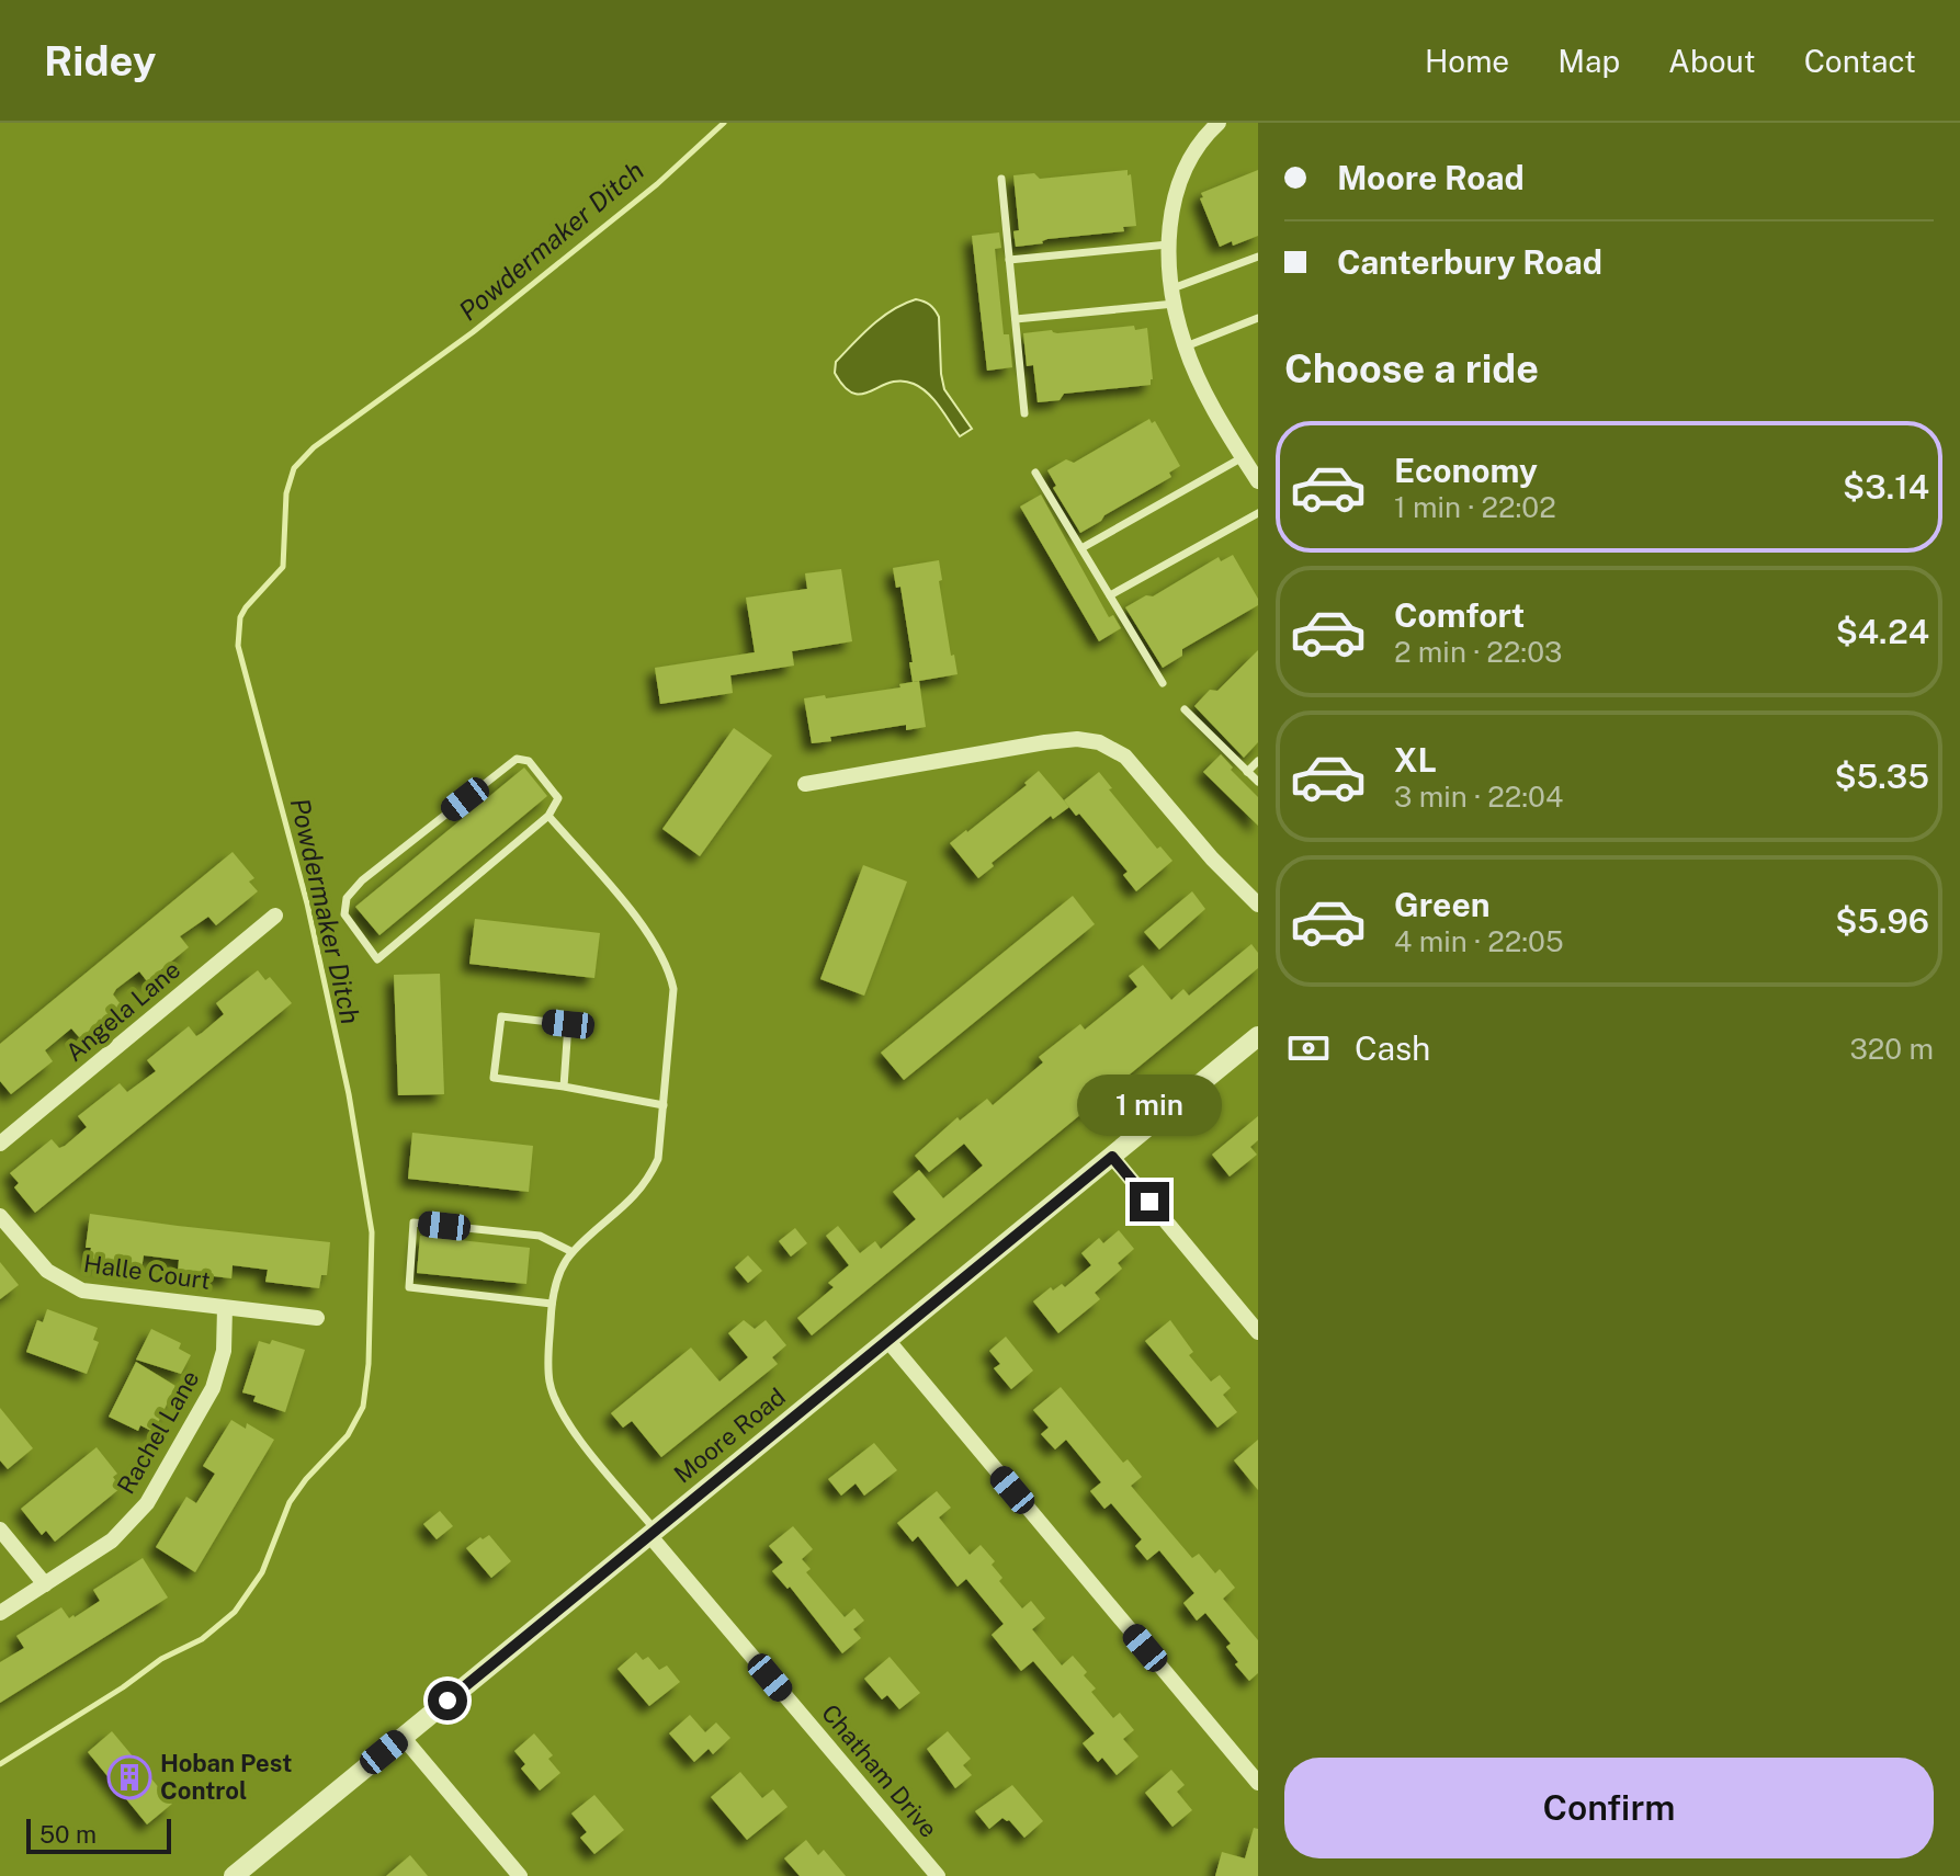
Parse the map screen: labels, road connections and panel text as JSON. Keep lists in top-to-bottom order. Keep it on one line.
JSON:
{"streets":{"street":["Angela Lane","Halle Court","Rachel Lane","Moore Road","Chatham Drive"]},"crossings":[["Halle Court","Rachel Lane"],["Moore Road","Chatham Drive"]],"water":["Powdermaker Ditch"],"places":{"building":["Hoban Pest Control"]},"scale_bar":"50 m","page":{"header":"Ridey","nav":["Home","Map","About","Contact"],"banner":["Moore Road","Canterbury Road"],"heading":"Choose a ride","list":[{"name":"Economy","note":"1 min · 22:02","value":"$3.14"},{"name":"Comfort","note":"2 min · 22:03","value":"$4.24"},{"name":"XL","note":"3 min · 22:04","value":"$5.35"},{"name":"Green","note":"4 min · 22:05","value":"$5.96"}],"pay":["Cash","320 m"],"bubble":"1 min","buttons":"Confirm","scale":"50 m"}}
